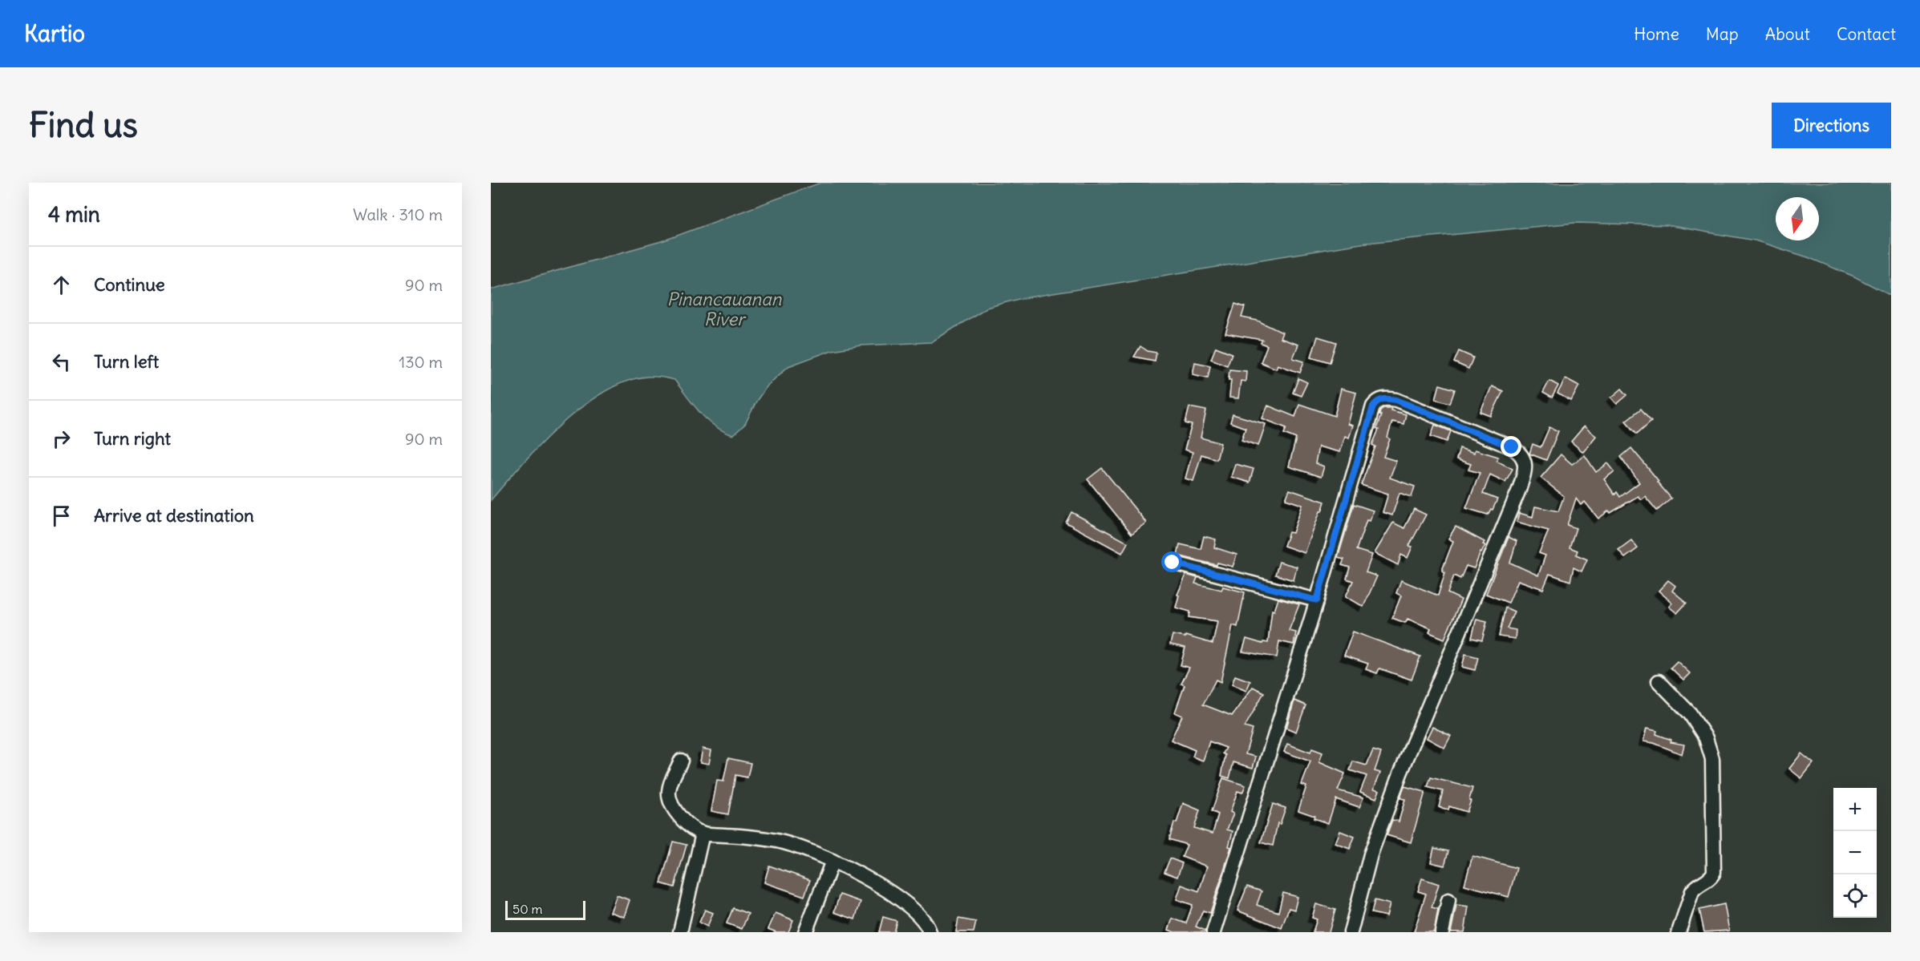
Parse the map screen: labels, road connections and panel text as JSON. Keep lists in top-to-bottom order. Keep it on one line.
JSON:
{"water":["Pinancauanan River"],"scale_bar":"50 m","north":"bottom","page":{"header":"Kartio","nav":["Home","Map","About","Contact"],"buttons":"Directions","title":"Find us","heading":["4 min","Walk · 310 m"],"list":[["Continue","90 m"],["Turn left","130 m"],["Turn right","90 m"],"Arrive at destination"],"map_buttons":["+","−"],"scale":"50 m"}}
